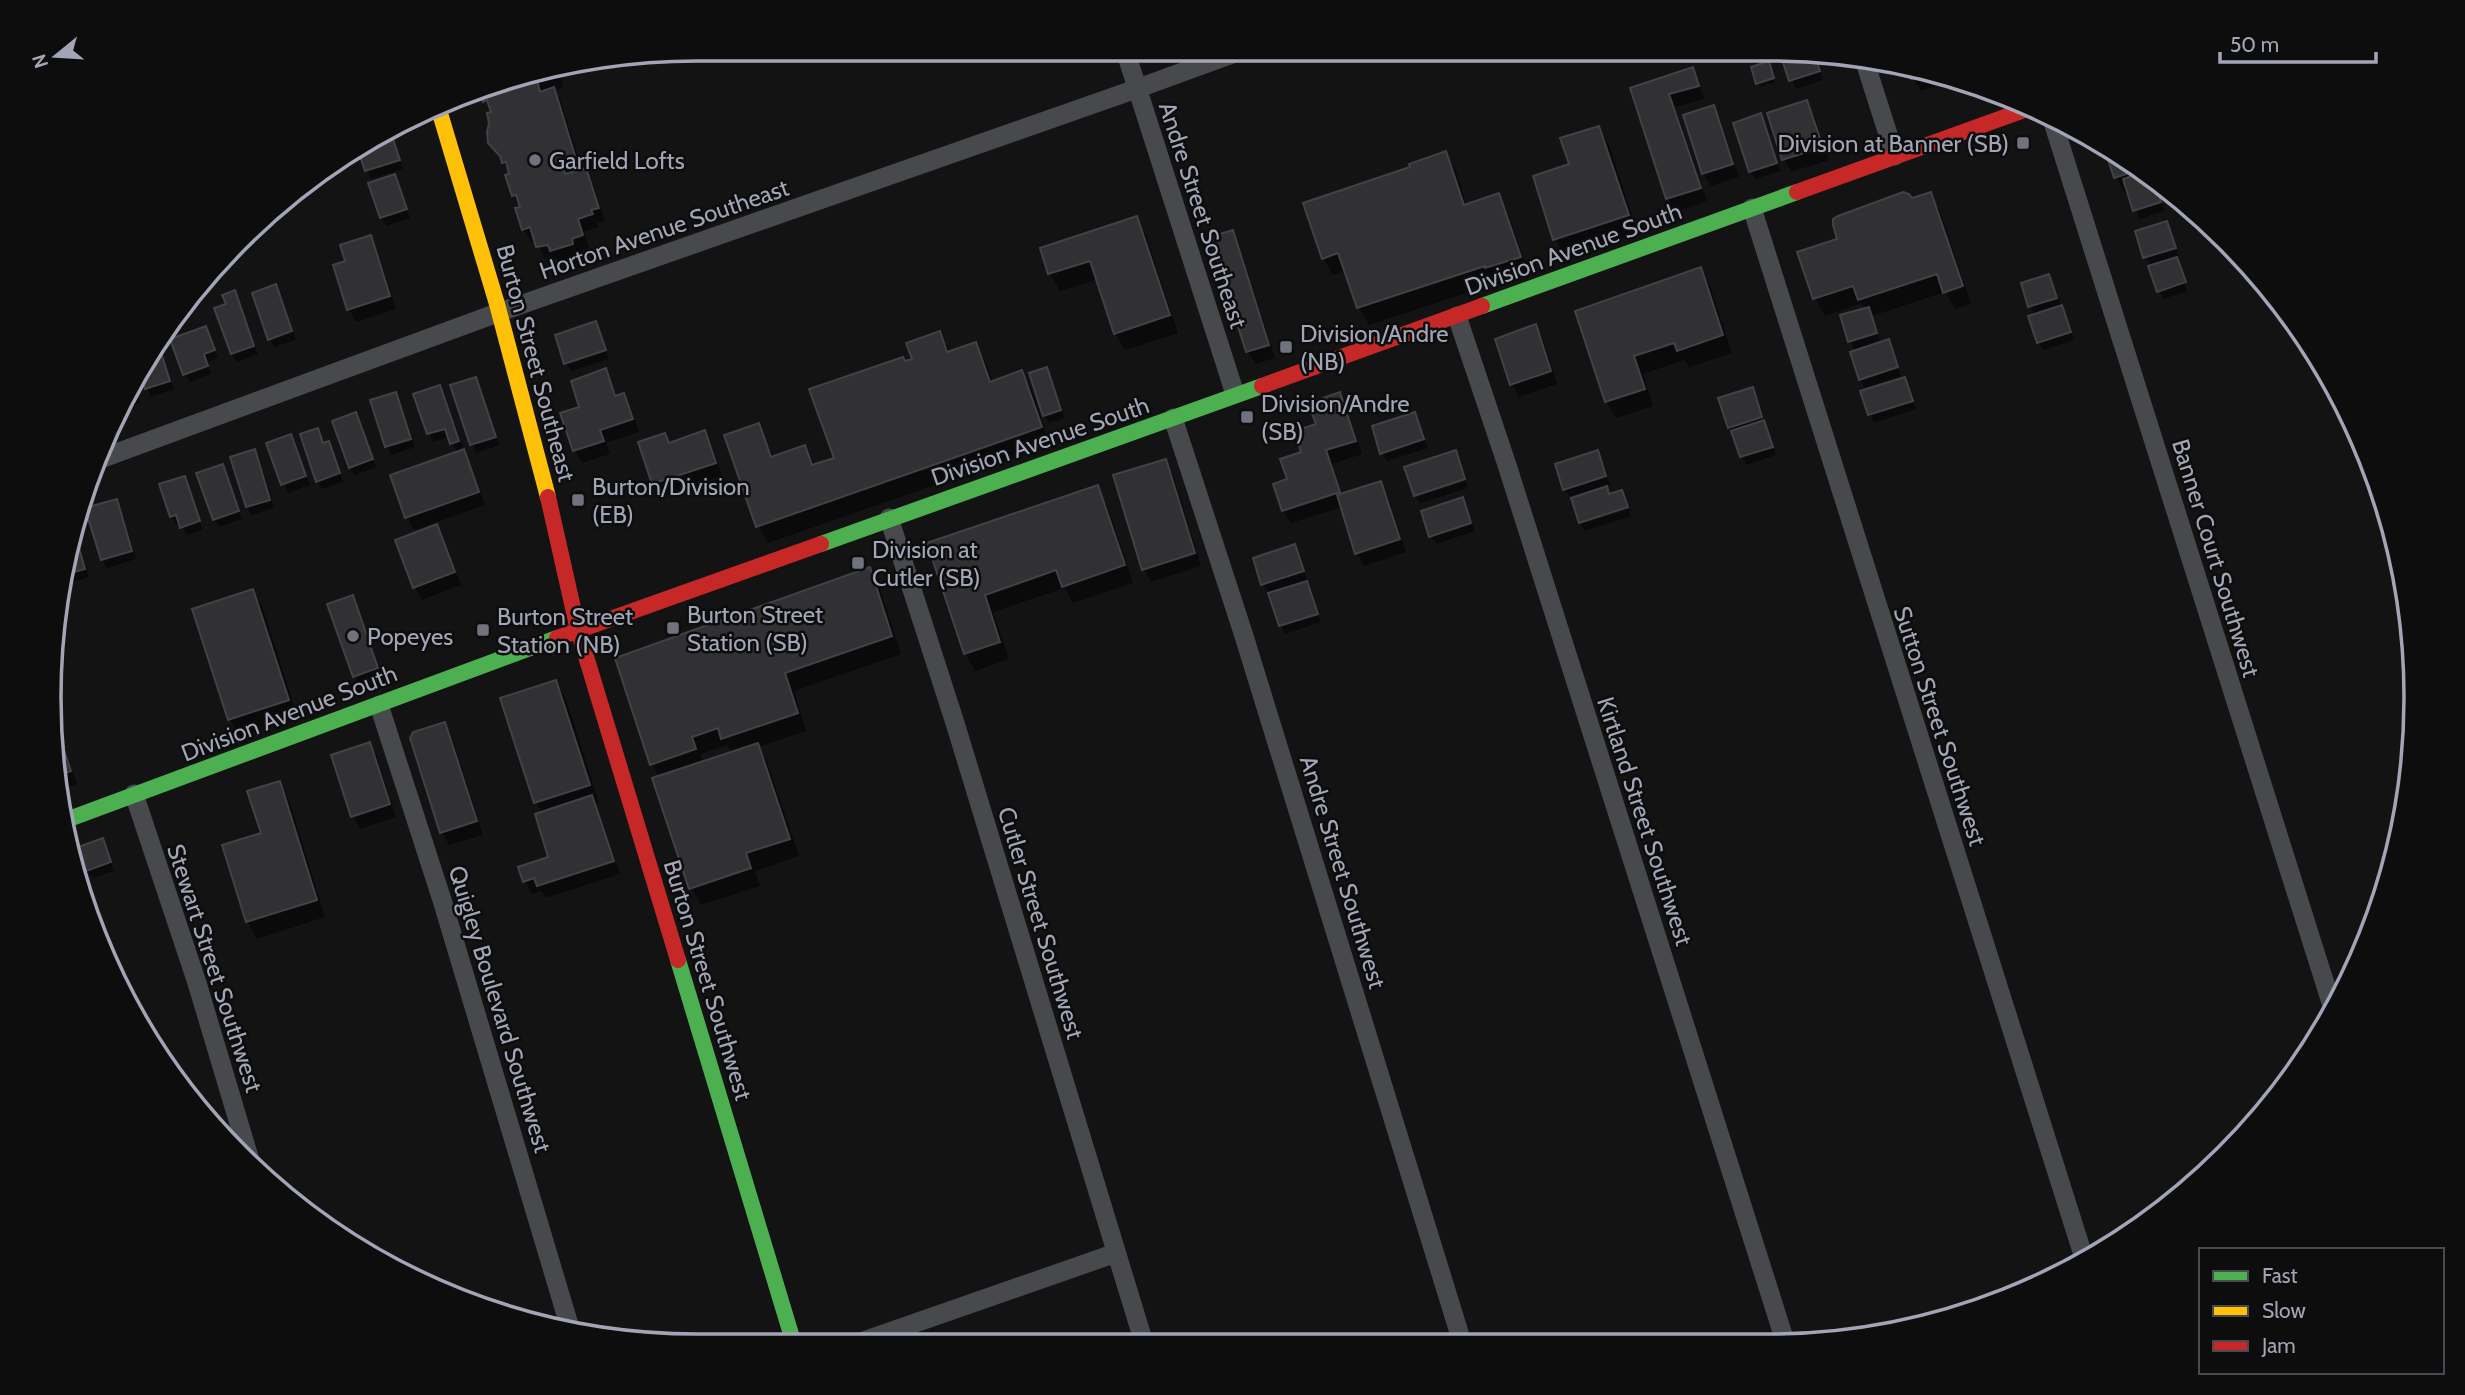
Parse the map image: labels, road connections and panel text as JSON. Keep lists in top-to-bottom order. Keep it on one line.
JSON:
{"streets":{"main road":["Division Avenue South","Burton Street Southeast","Burton Street Southwest"],"street":["Andre Street Southeast","Horton Avenue Southeast","Banner Court Southwest","Sutton Street Southwest","Kirtland Street Southwest","Andre Street Southwest","Cutler Street Southwest","Stewart Street Southwest","Quigley Boulevard Southwest"]},"crossings":[["Andre Street Southeast","Horton Avenue Southeast"],["Andre Street Southeast","Division Avenue South"],["Horton Avenue Southeast","Burton Street Southeast"],["Division Avenue South","Burton Street Southeast"],["Division Avenue South","Sutton Street Southwest"],["Division Avenue South","Kirtland Street Southwest"],["Division Avenue South","Andre Street Southwest"],["Division Avenue South","Cutler Street Southwest"],["Division Avenue South","Stewart Street Southwest"],["Division Avenue South","Burton Street Southwest"],["Division Avenue South","Quigley Boulevard Southwest"],["Burton Street Southeast","Burton Street Southwest"]],"places":{"transit":["Division at Banner (SB)","Division/Andre (NB)","Division/Andre (SB)","Burton/Division (EB)","Division at Cutler (SB)","Burton Street Station (SB)","Burton Street Station (NB)"],"other":["Garfield Lofts","Popeyes"]},"legend":["Fast","Slow","Jam"],"scale_bar":"50 m","north":"left"}
